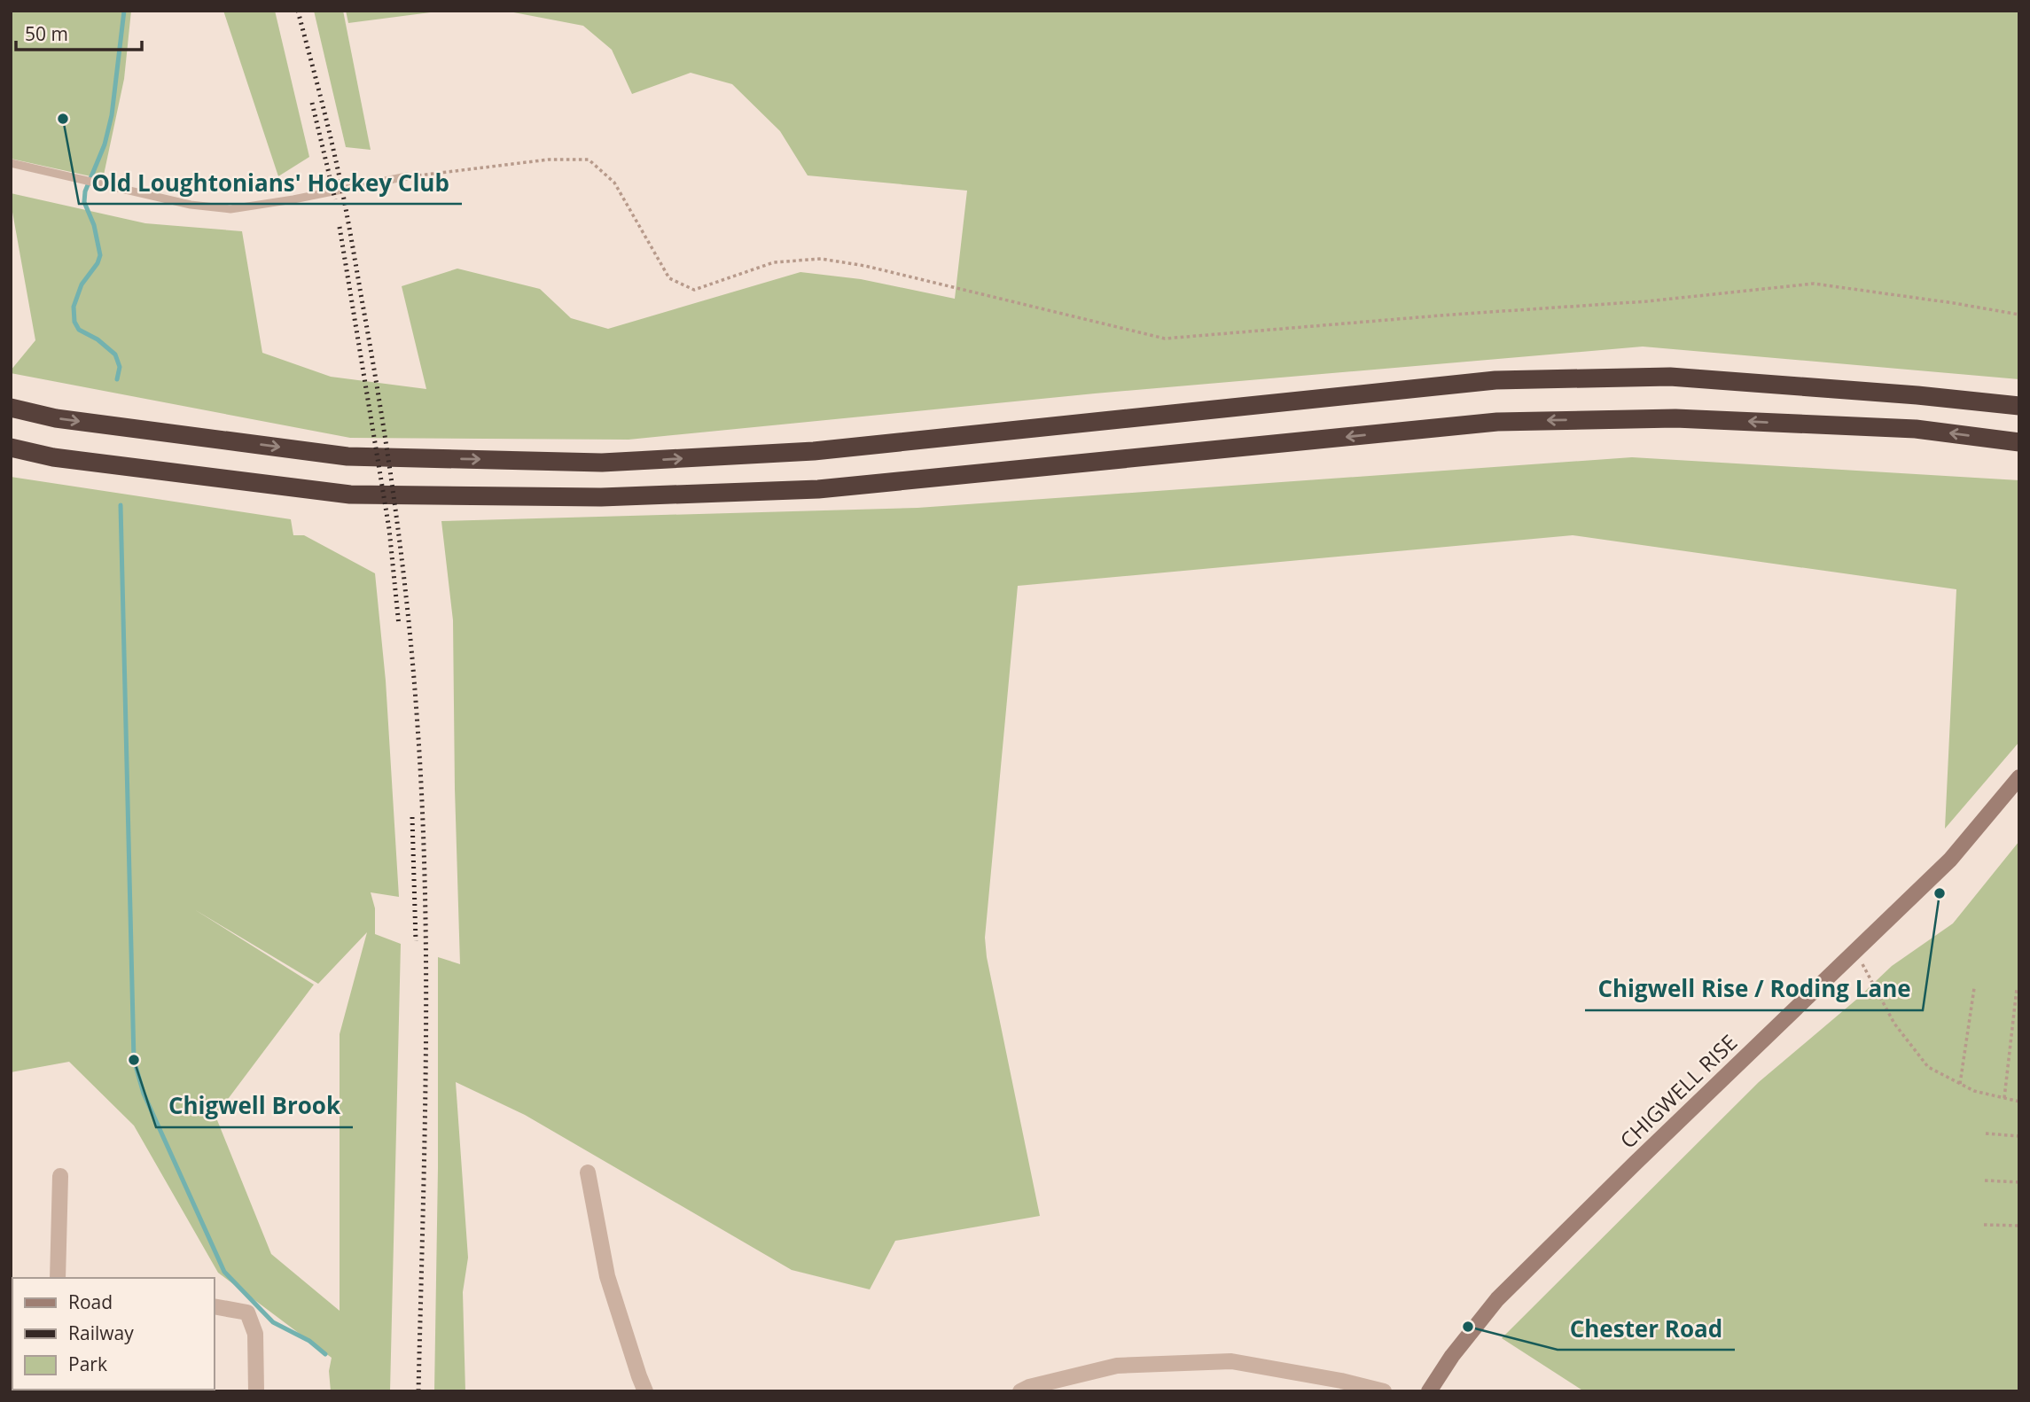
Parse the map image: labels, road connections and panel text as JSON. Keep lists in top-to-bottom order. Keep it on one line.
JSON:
{"streets":{"main road":["CHIGWELL RISE"]},"places":["Old Loughtonians' Hockey Club","Chigwell Rise / Roding Lane","Chigwell Brook","Chester Road"],"legend":["Road","Railway","Park"],"scale_bar":"50 m"}
